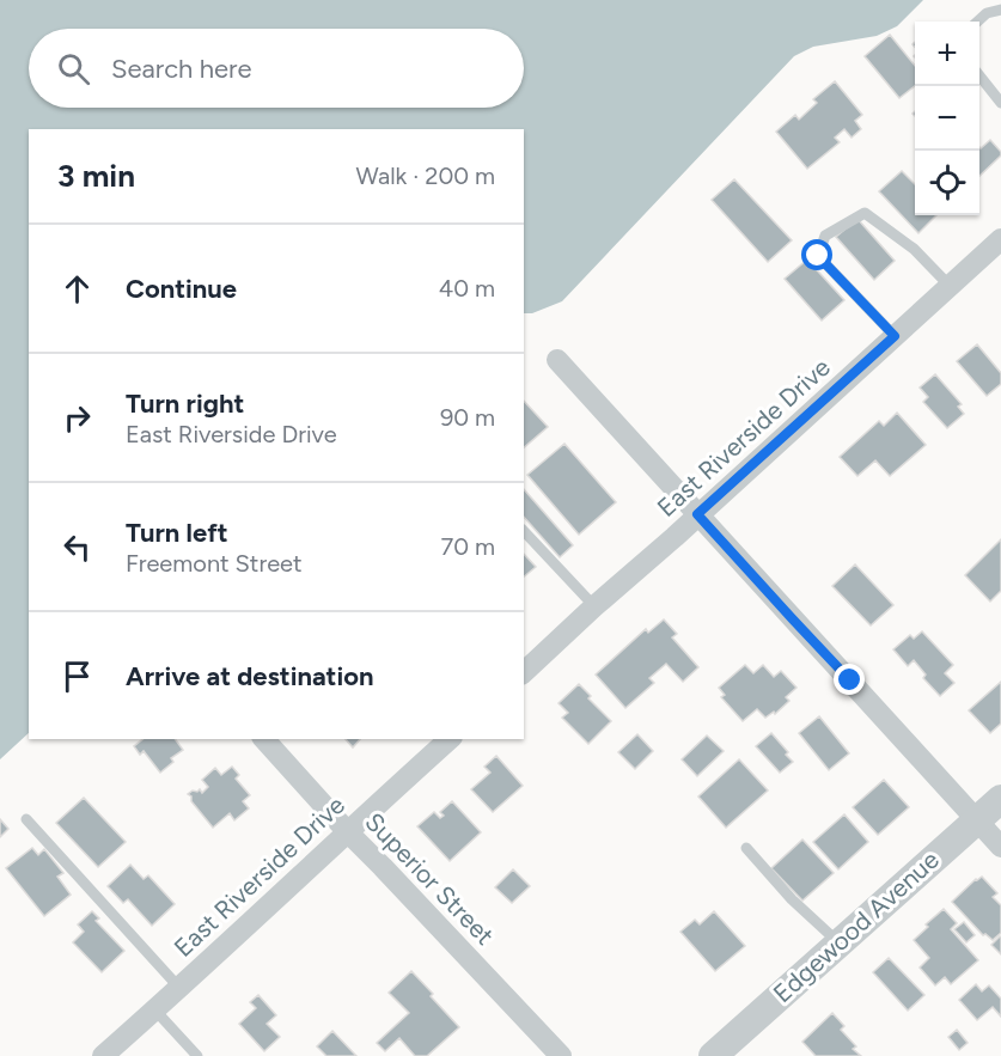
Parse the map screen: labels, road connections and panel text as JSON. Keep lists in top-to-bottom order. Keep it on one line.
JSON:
{"streets":{"street":["East Riverside Drive","Superior Street","Edgewood Avenue"]},"crossings":[["East Riverside Drive","Superior Street"]],"page":{"map_buttons":["+","−"],"search":"Search here","heading":["3 min","Walk · 200 m"],"list":[["Continue","40 m"],["Turn right","East Riverside Drive","90 m"],["Turn left","Freemont Street","70 m"],"Arrive at destination"]}}
